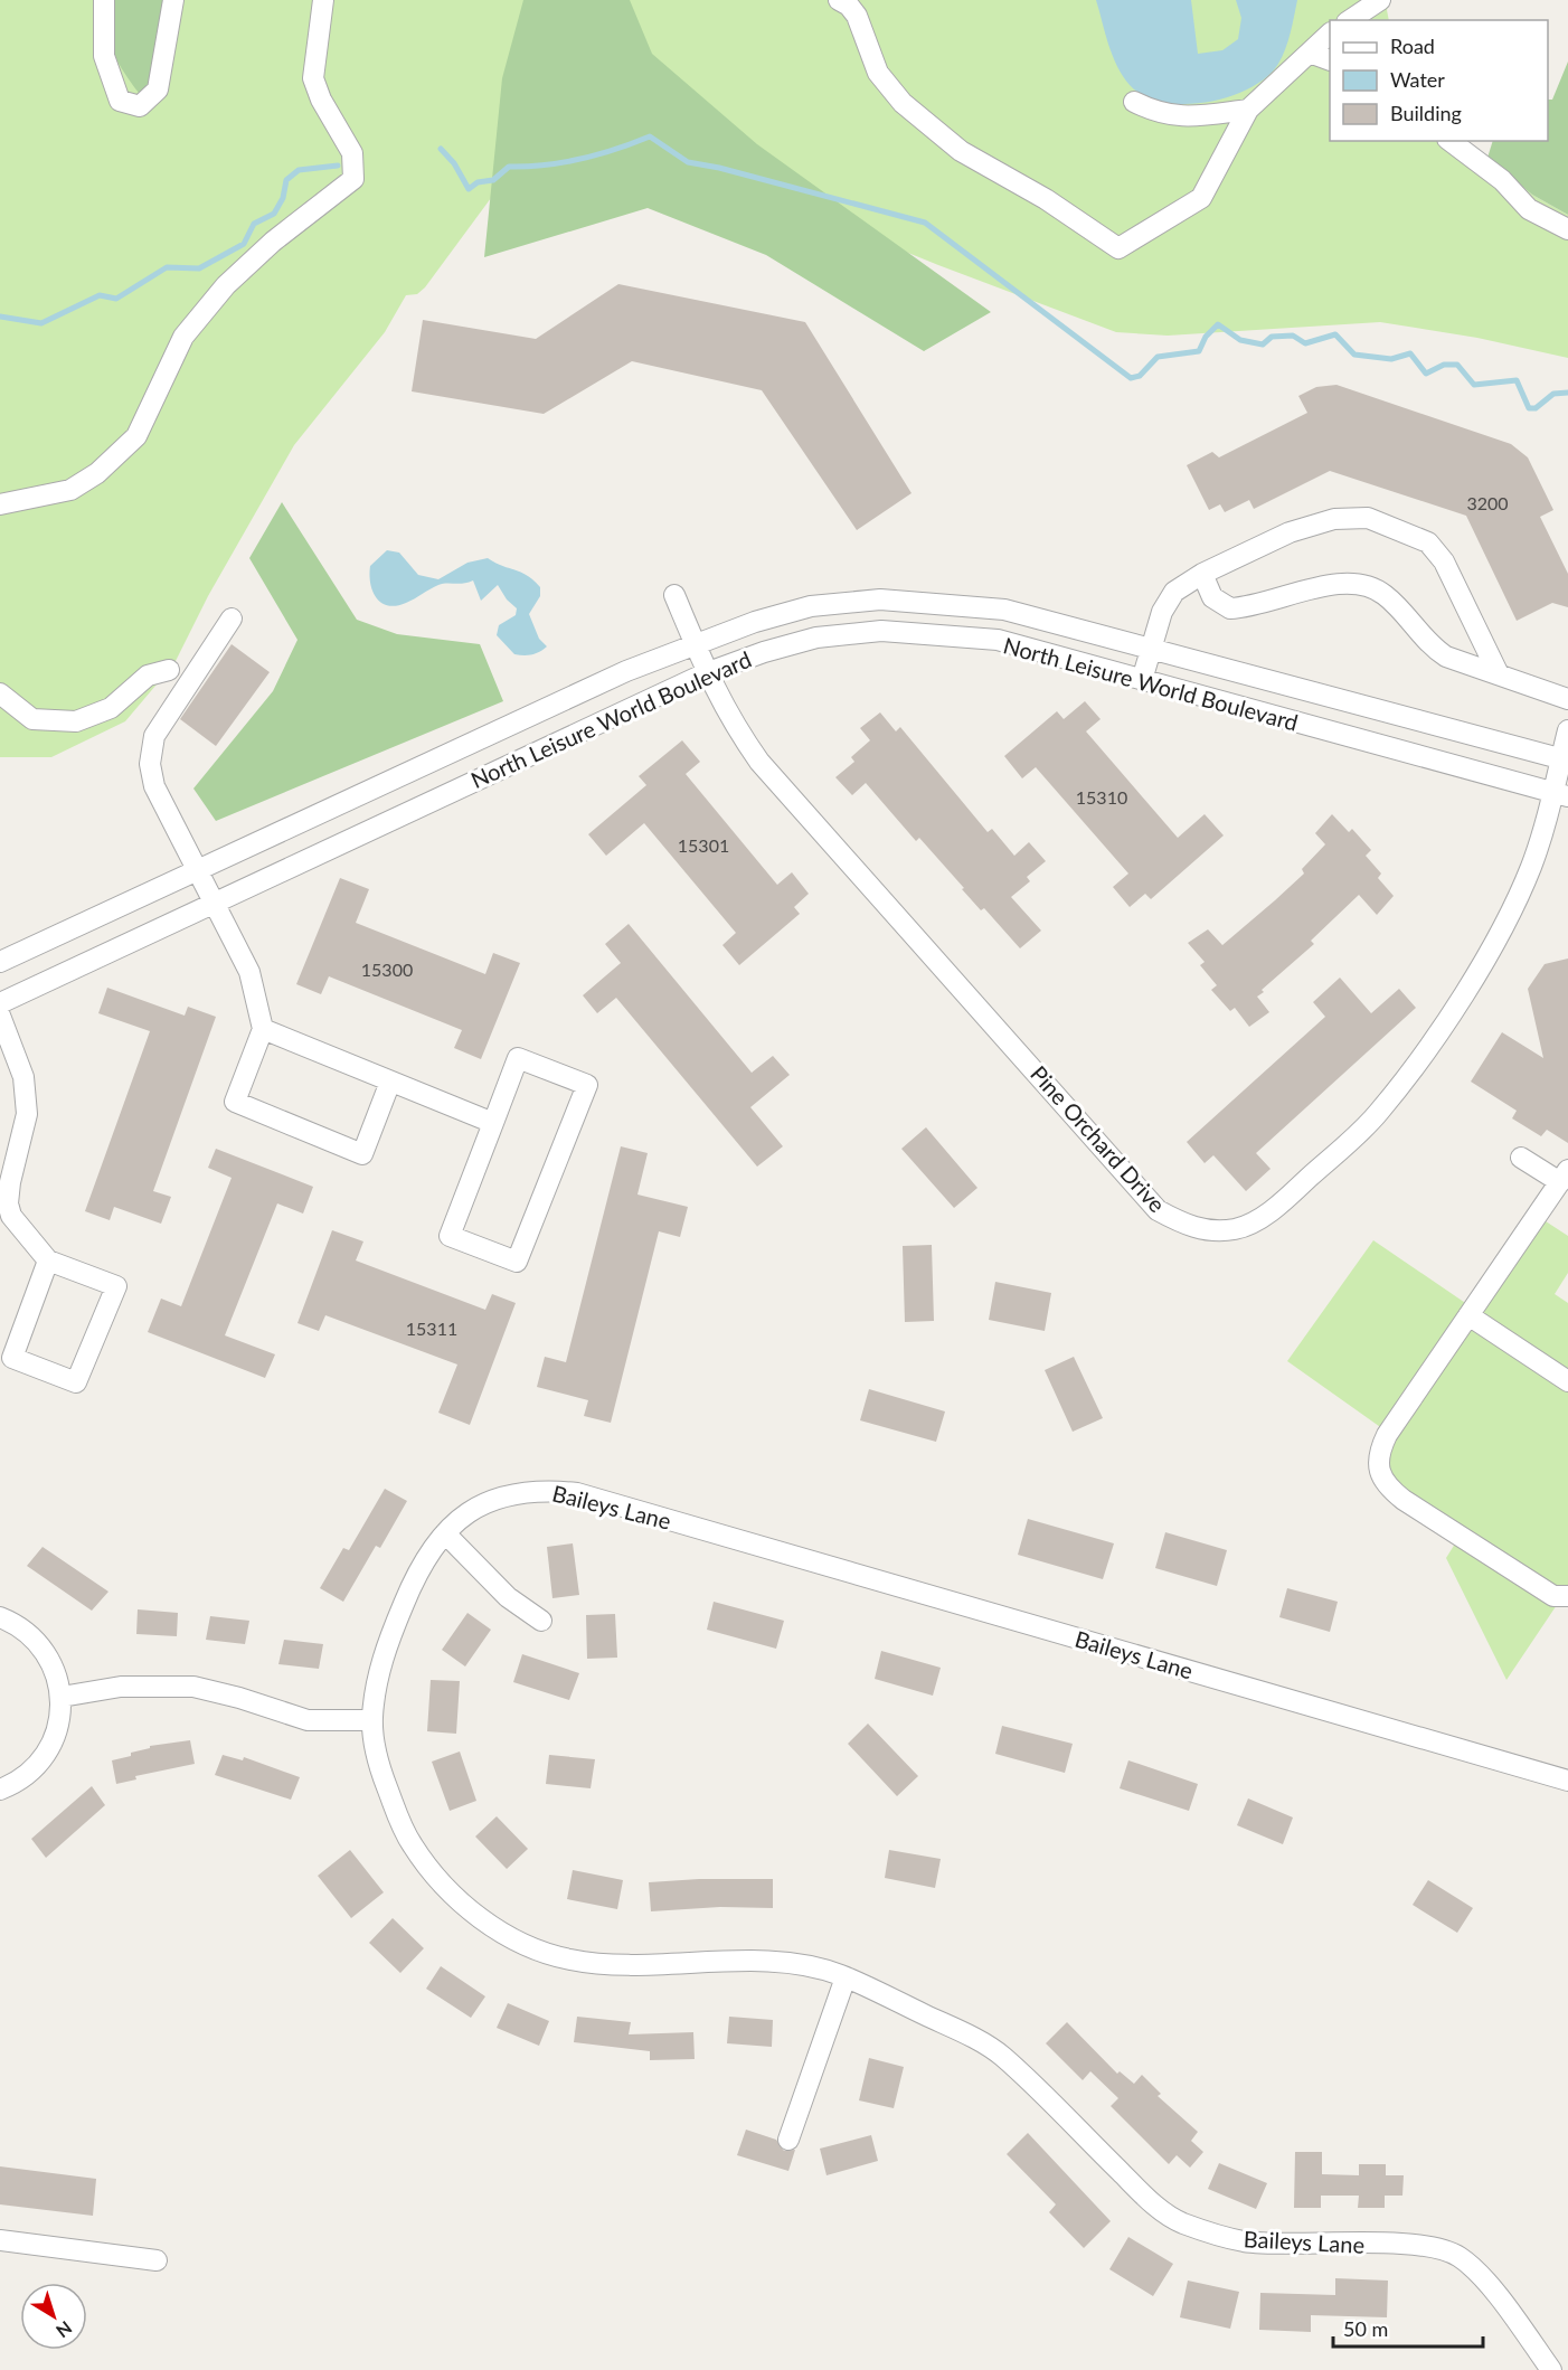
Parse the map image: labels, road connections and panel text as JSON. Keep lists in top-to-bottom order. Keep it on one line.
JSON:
{"streets":{"street":["North Leisure World Boulevard","Pine Orchard Drive","Baileys Lane"]},"crossings":[["North Leisure World Boulevard","Pine Orchard Drive"]],"house_numbers":["3200","15310","15301","15300","15311"],"legend":["Road","Water","Building"],"scale_bar":"50 m","north":"bottom right"}
